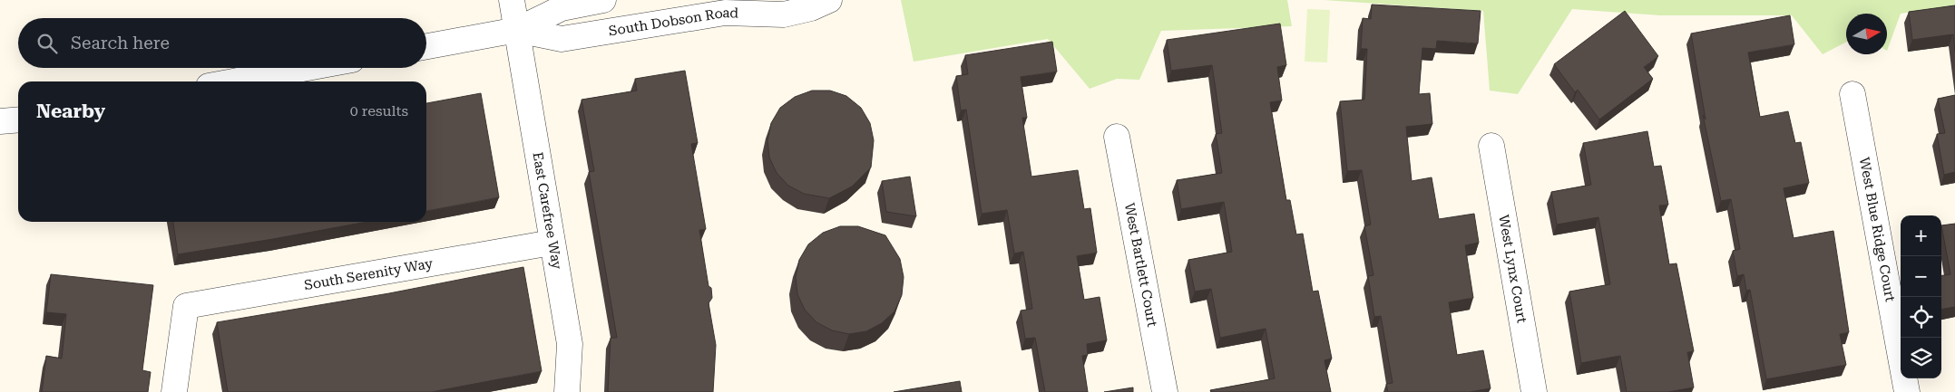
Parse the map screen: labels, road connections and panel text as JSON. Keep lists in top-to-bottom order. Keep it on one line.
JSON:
{"streets":{"street":["South Dobson Road","East Carefree Way","West Blue Ridge Court","West Bartlett Court","West Lynx Court","South Serenity Way"]},"crossings":[["South Dobson Road","East Carefree Way"],["East Carefree Way","South Serenity Way"]],"north":"right","page":{"search":"Search here","heading":["Nearby","0 results"],"map_buttons":["+","−"]}}
